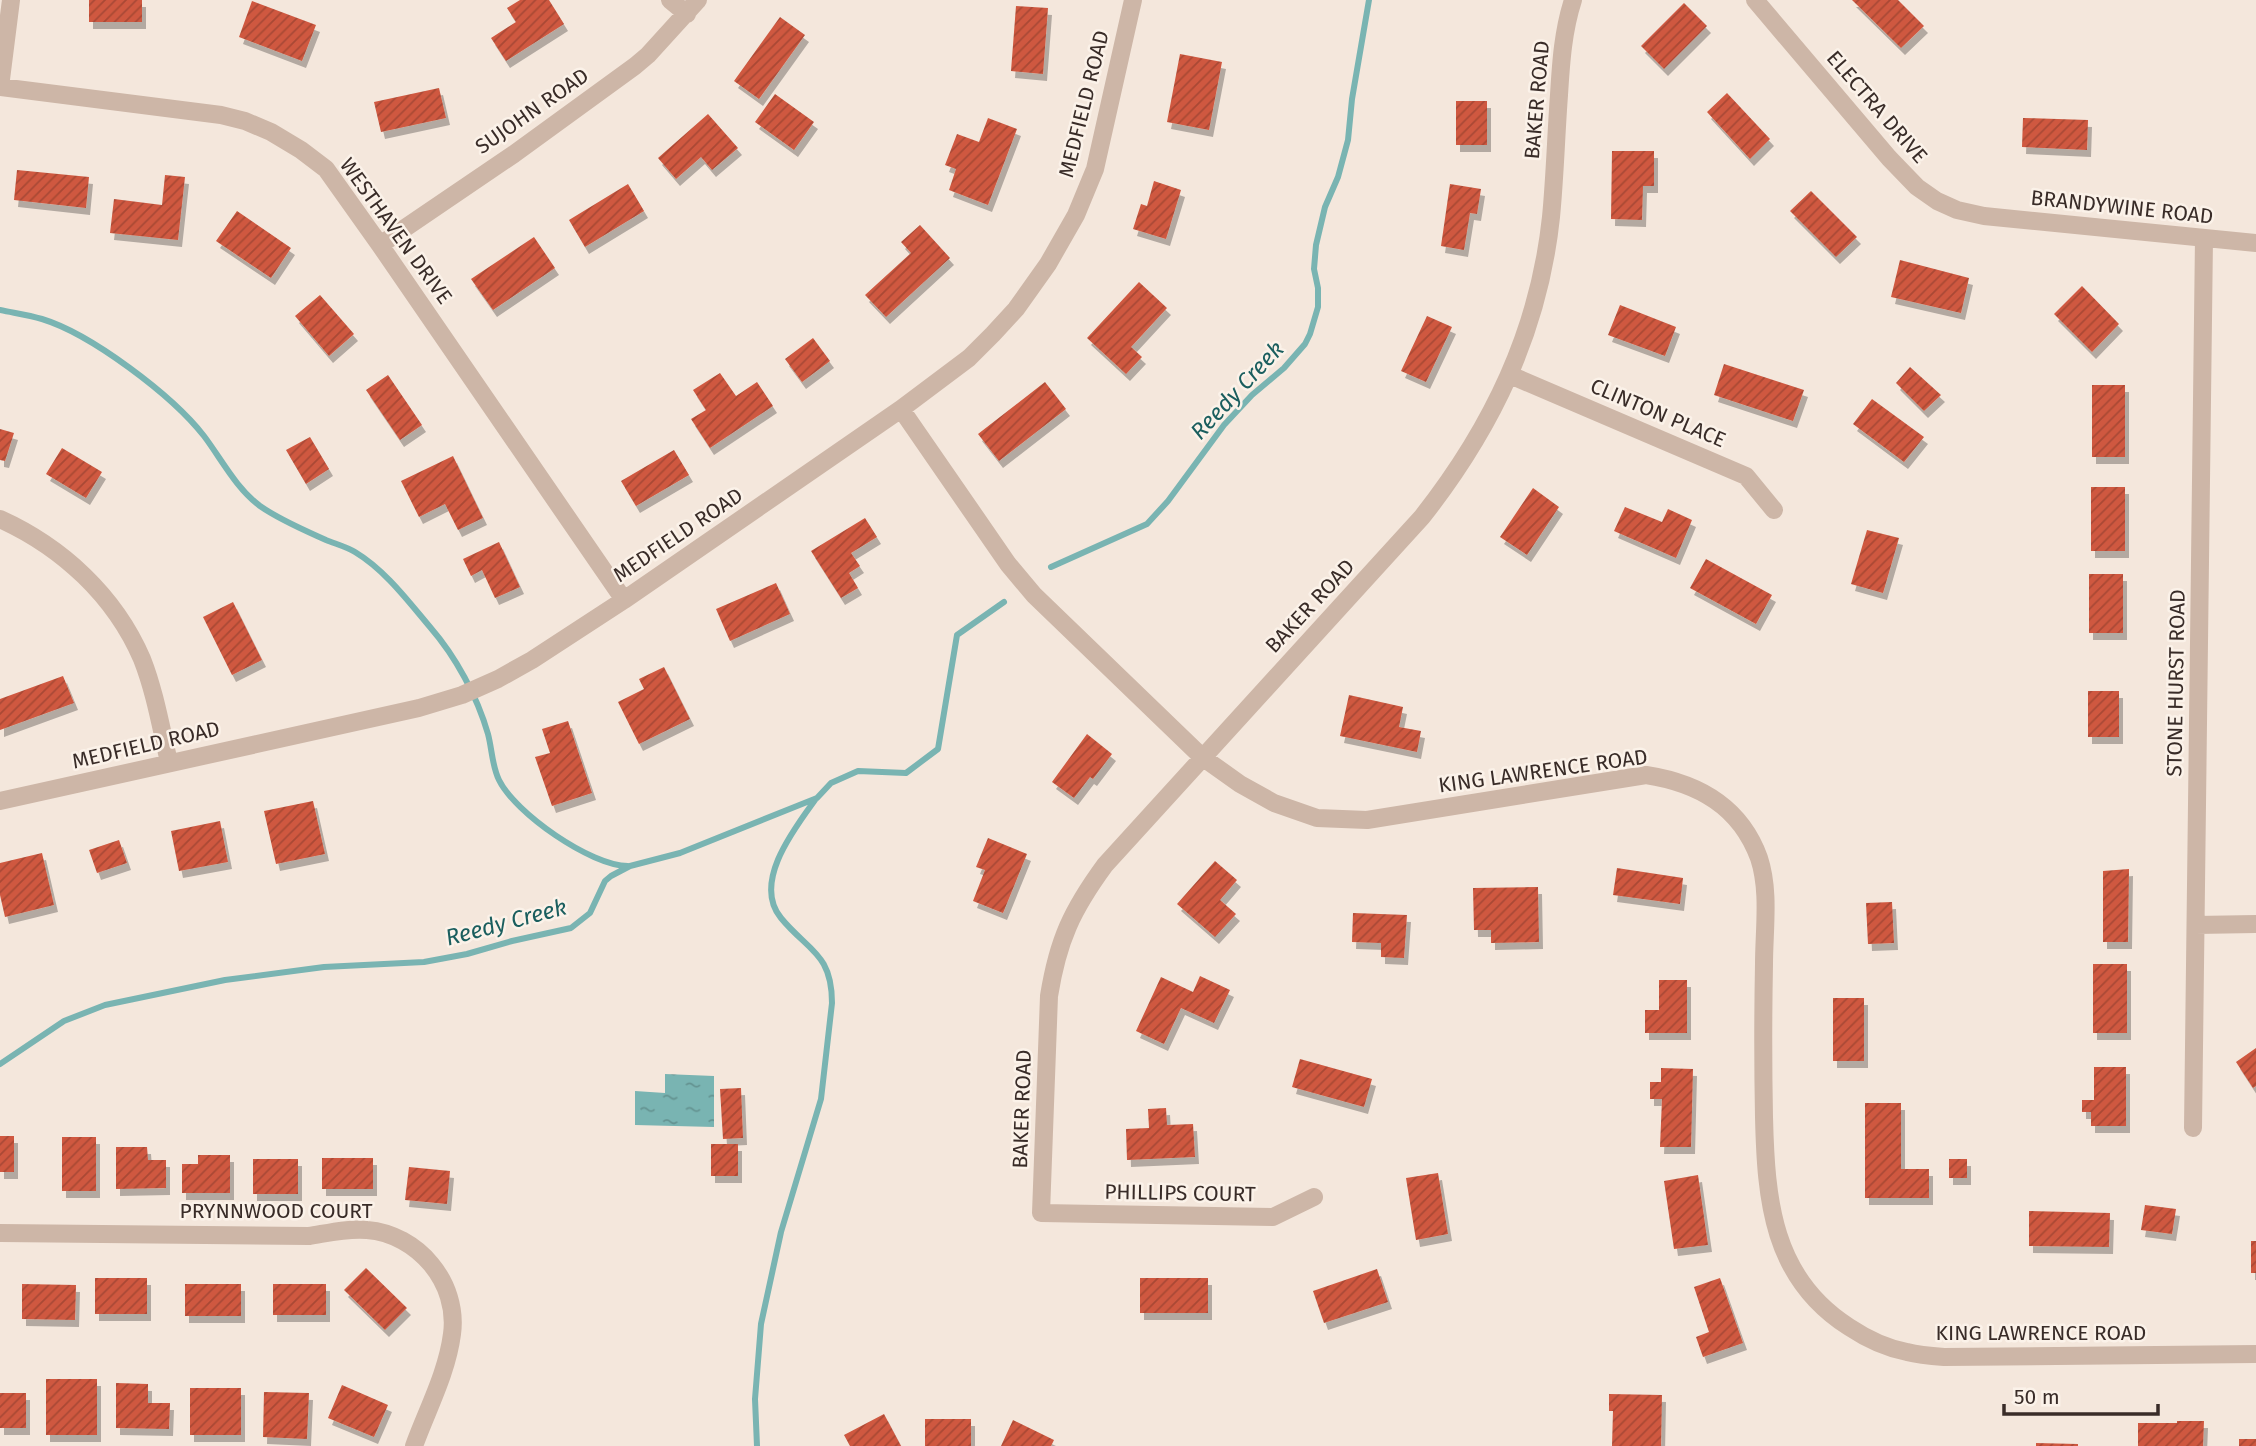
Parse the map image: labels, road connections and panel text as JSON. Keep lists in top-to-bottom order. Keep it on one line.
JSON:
{"streets":{"street":["BAKER ROAD","MEDFIELD ROAD","ELECTRA DRIVE","SUJOHN ROAD","BRANDYWINE ROAD","WESTHAVEN DRIVE","CLINTON PLACE","STONE HURST ROAD","KING LAWRENCE ROAD","PHILLIPS COURT","PRYNNWOOD COURT"]},"crossings":[["BAKER ROAD","CLINTON PLACE"],["BAKER ROAD","KING LAWRENCE ROAD"],["BAKER ROAD","PHILLIPS COURT"],["MEDFIELD ROAD","WESTHAVEN DRIVE"],["MEDFIELD ROAD","KING LAWRENCE ROAD"],["ELECTRA DRIVE","BRANDYWINE ROAD"],["SUJOHN ROAD","WESTHAVEN DRIVE"],["BRANDYWINE ROAD","STONE HURST ROAD"]],"water":["Reedy Creek"],"scale_bar":"50 m"}
